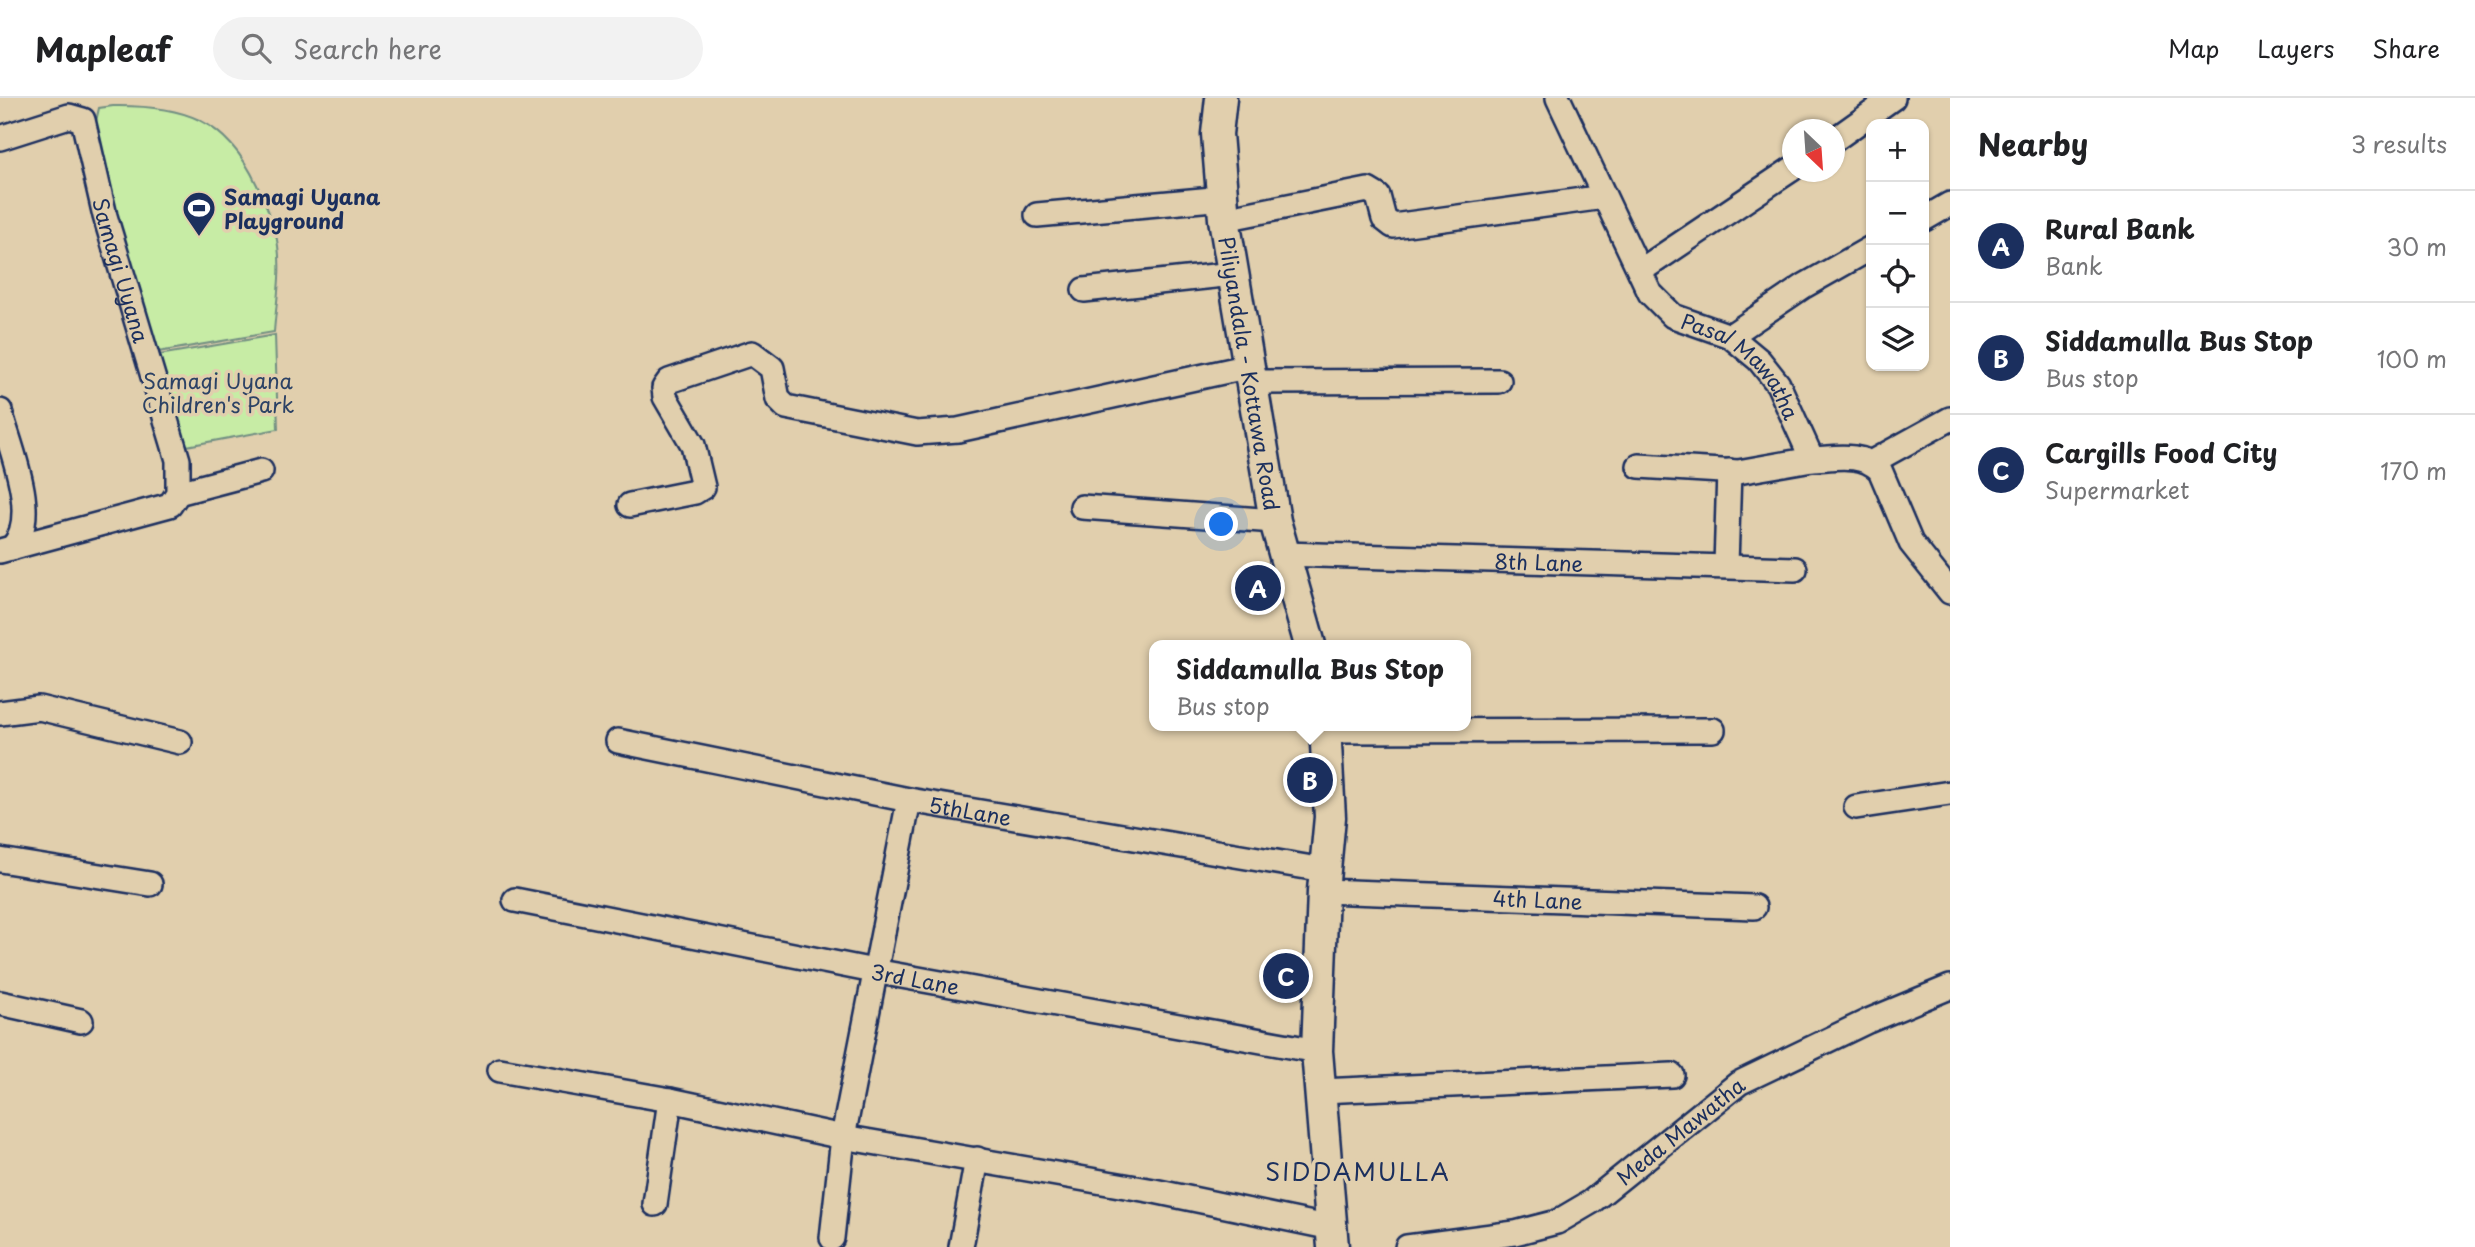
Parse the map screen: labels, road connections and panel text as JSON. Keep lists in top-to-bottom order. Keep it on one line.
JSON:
{"streets":{"main road":["Piliyandala - Kottawa Road"],"street":["Samagi Uyana","Pasal Mawatha","8th Lane","5thLane","4th Lane","3rd Lane","Meda Mawatha"]},"crossings":[["Piliyandala - Kottawa Road","8th Lane"],["5thLane","4th Lane"]],"districts":["SIDDAMULLA"],"parks":["Samagi Uyana Children's Park"],"places":{"sports":["Samagi Uyana Playground"]},"north":"bottom right","page":{"header":"Mapleaf","search":"Search here","nav":["Map","Layers","Share"],"heading":["Nearby","3 results"],"map_buttons":["+","−"],"list":[{"mark":"A","name":"Rural Bank","note":"Bank","value":"30 m"},{"mark":"B","name":"Siddamulla Bus Stop","note":"Bus stop","value":"100 m"},{"mark":"C","name":"Cargills Food City","note":"Supermarket","value":"170 m"}],"pins":["A","B","C"],"popup":["Siddamulla Bus Stop","Bus stop"]}}
